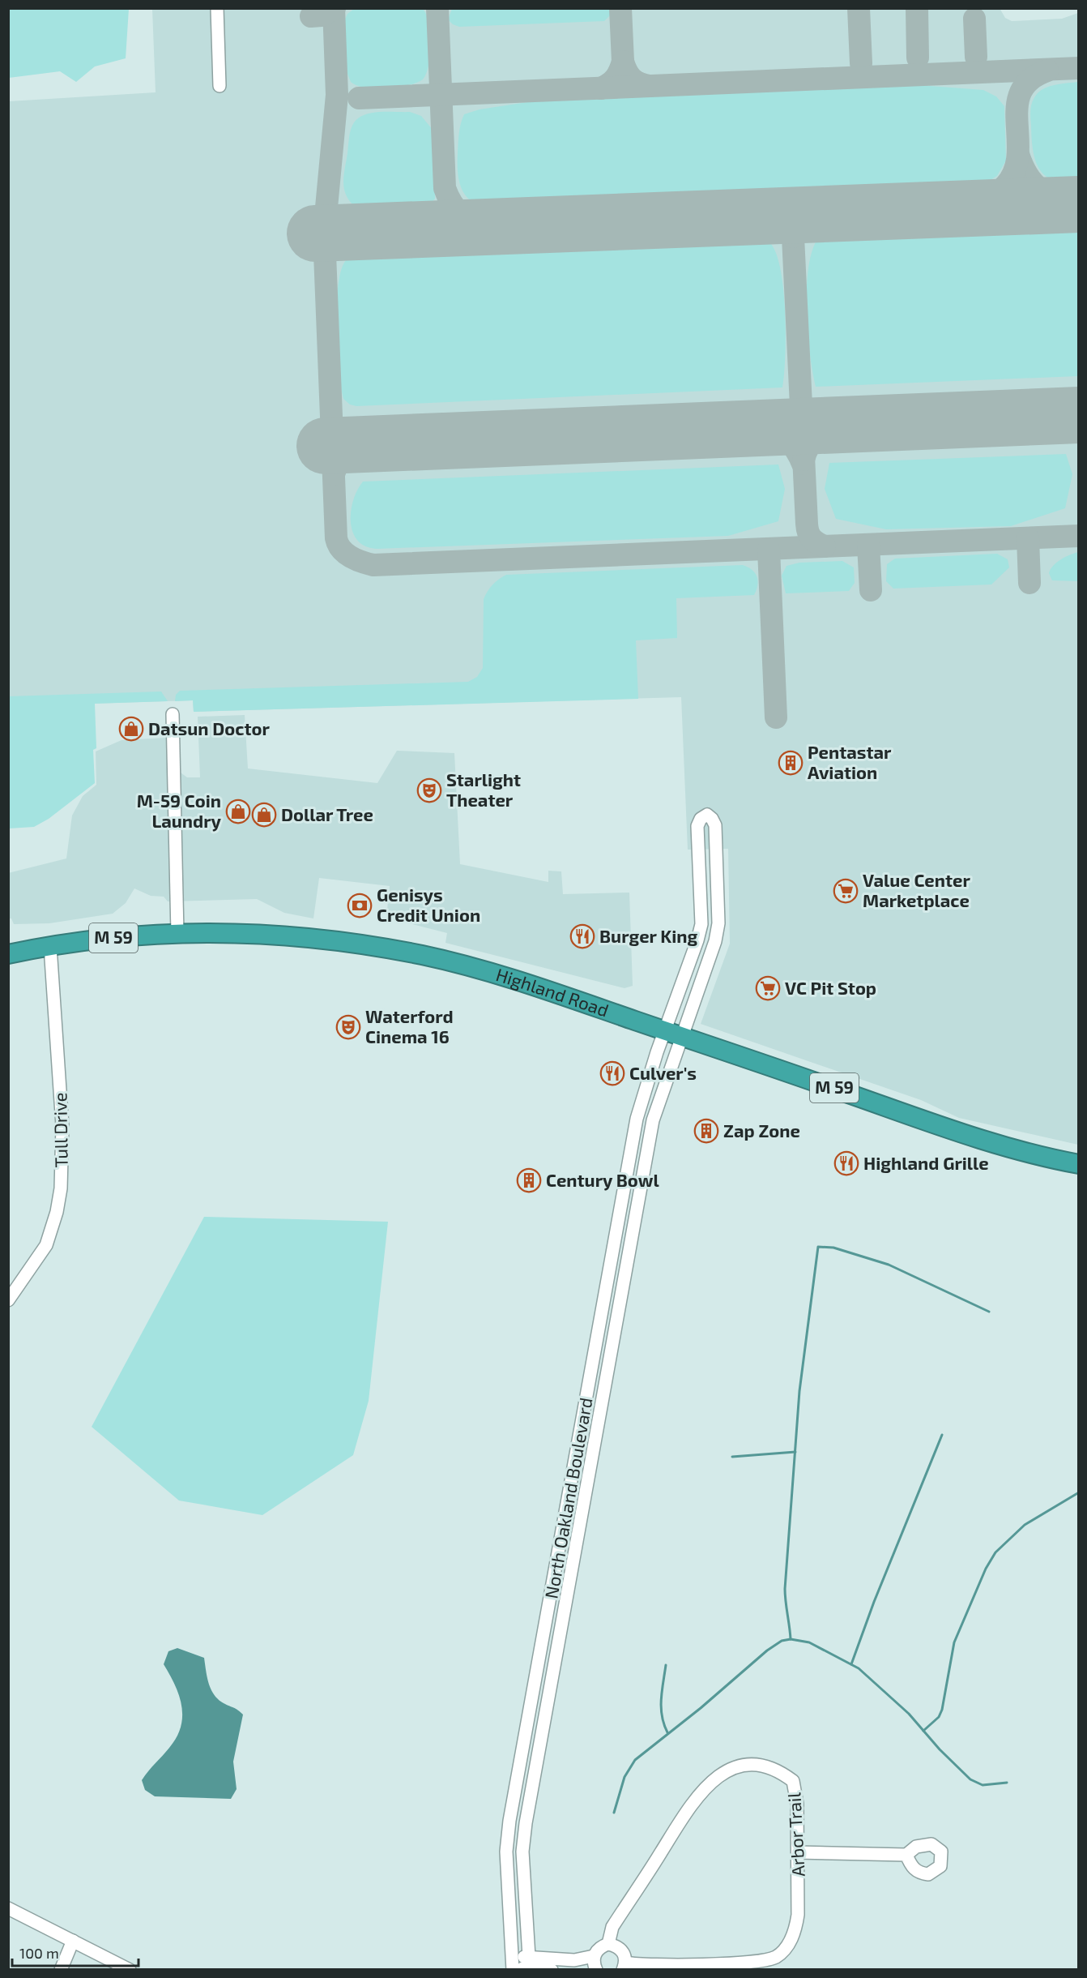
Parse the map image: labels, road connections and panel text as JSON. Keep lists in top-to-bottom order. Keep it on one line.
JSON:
{"streets":{"highway":["M 59","Highland Road"],"street":["Tull Drive","North Oakland Boulevard","Arbor Trail"]},"crossings":[["Highland Road","Tull Drive"],["Highland Road","North Oakland Boulevard"]],"places":{"shop":["Datsun Doctor","M-59 Coin Laundry","Dollar Tree"],"building":["Pentastar Aviation","Zap Zone","Century Bowl"],"theatre":["Starlight Theater","Waterford Cinema 16"],"supermarket":["Value Center Marketplace","VC Pit Stop"],"bank":["Genisys Credit Union"],"restaurant":["Burger King","Culver's","Highland Grille"]},"scale_bar":"100 m"}
